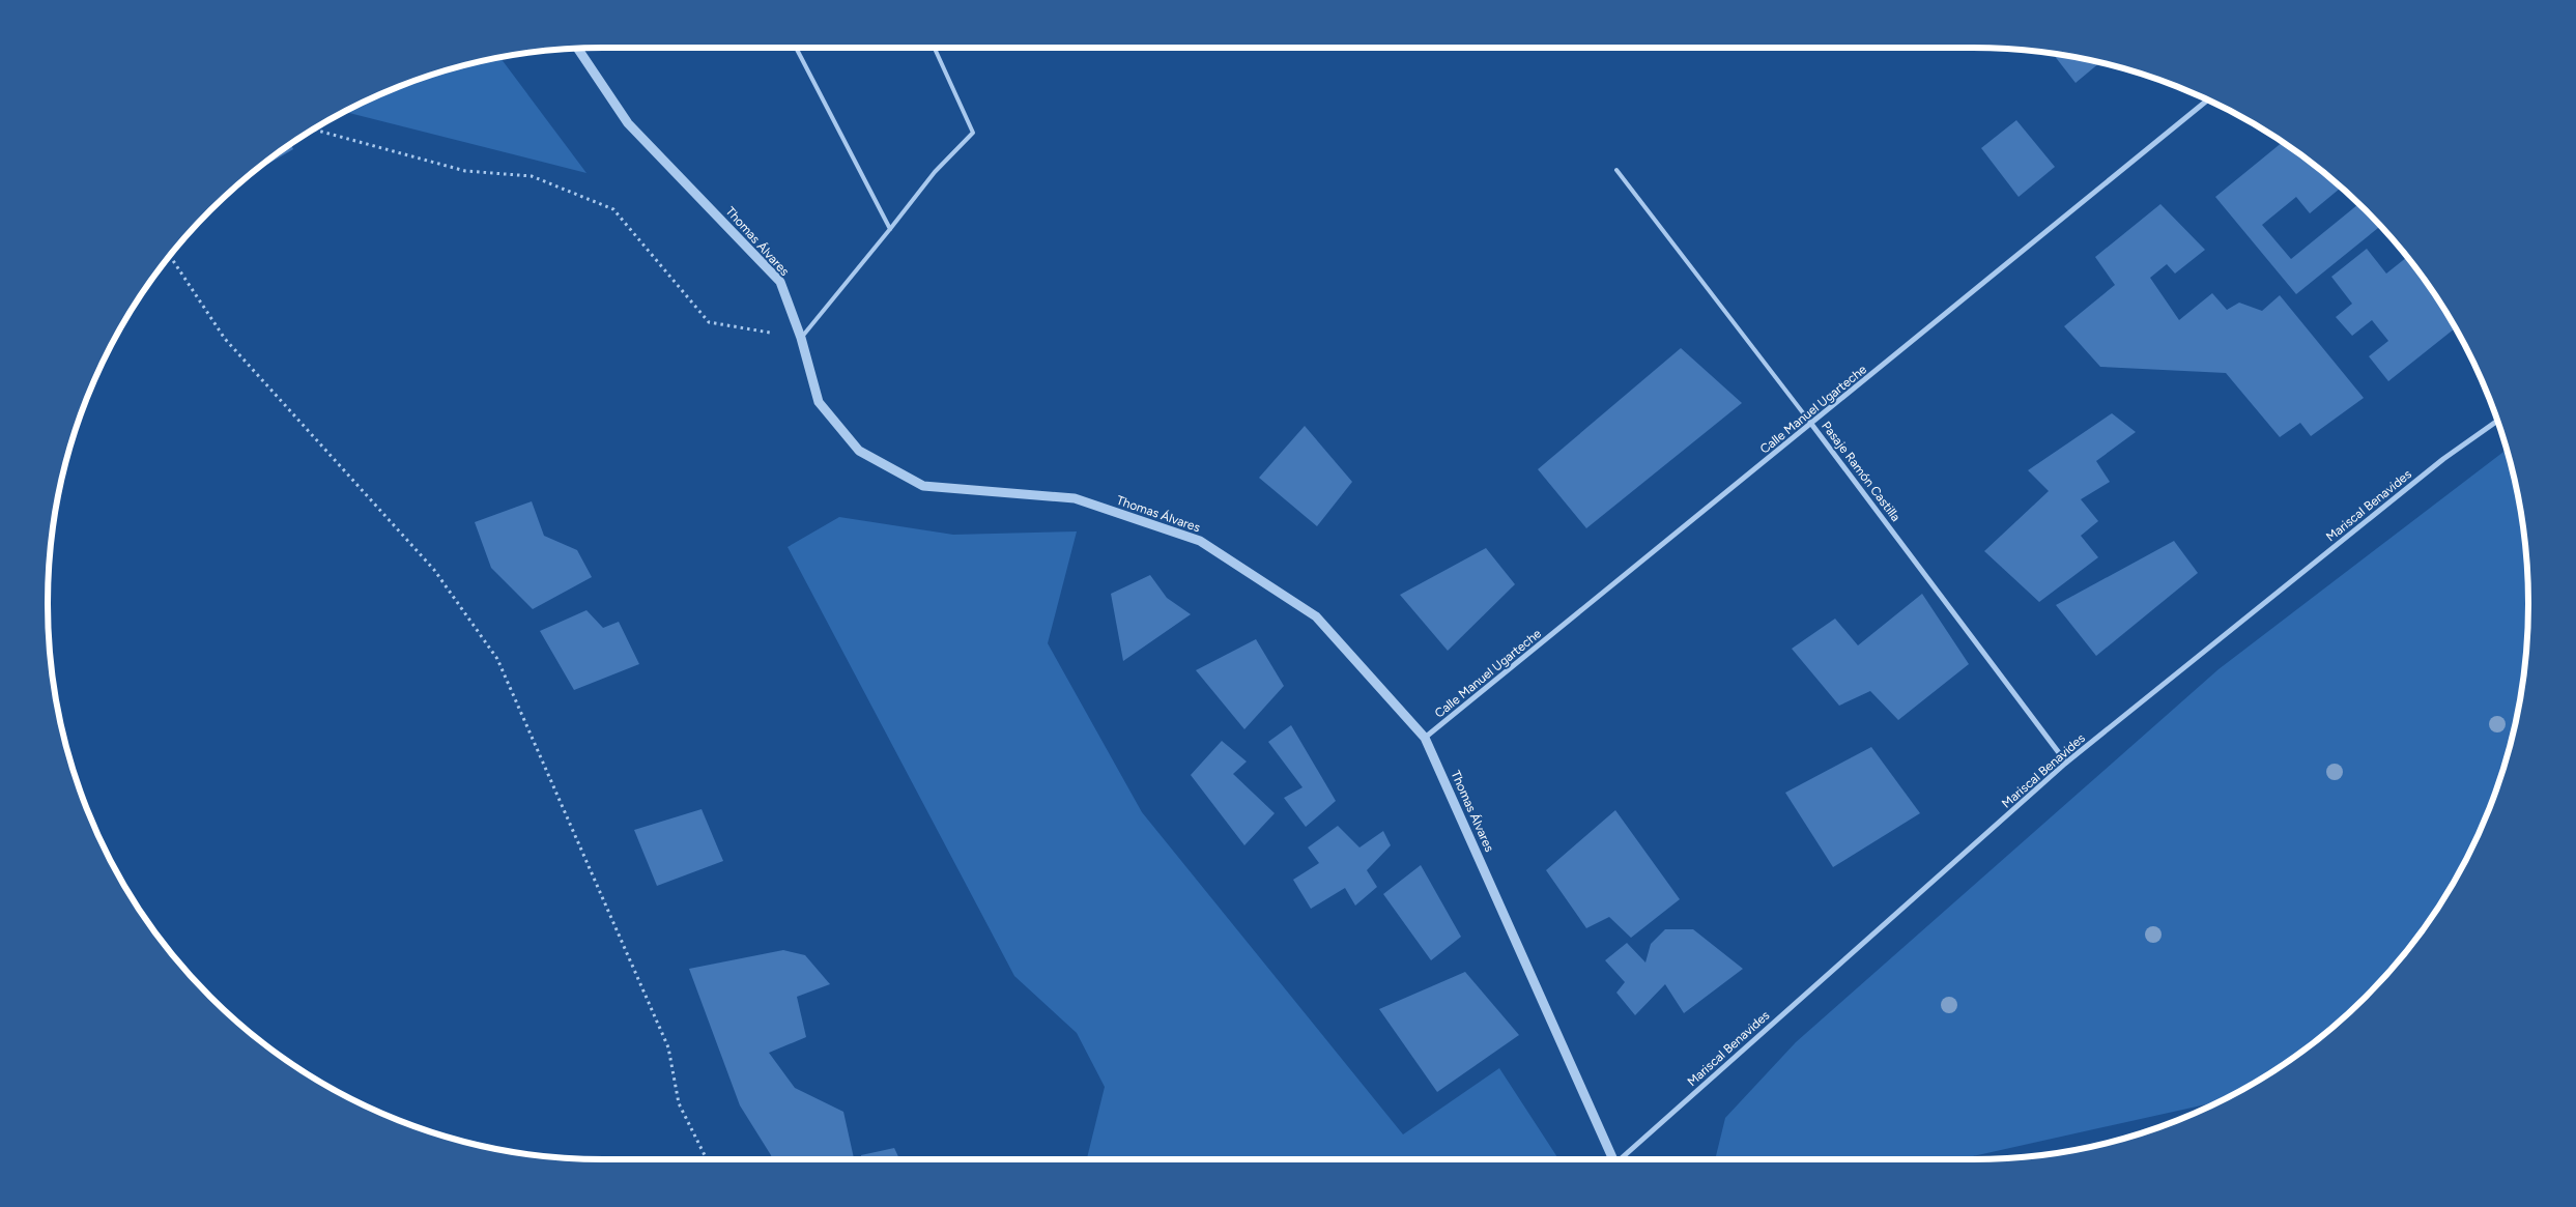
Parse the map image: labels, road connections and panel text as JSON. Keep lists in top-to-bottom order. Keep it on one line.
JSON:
{"streets":{"street":["Thomas Álvares","Calle Manuel Ugarteche","Pasaje Ramón Castilla","Mariscal Benavides"]},"crossings":[["Thomas Álvares","Calle Manuel Ugarteche"],["Calle Manuel Ugarteche","Pasaje Ramón Castilla"],["Pasaje Ramón Castilla","Mariscal Benavides"]]}
